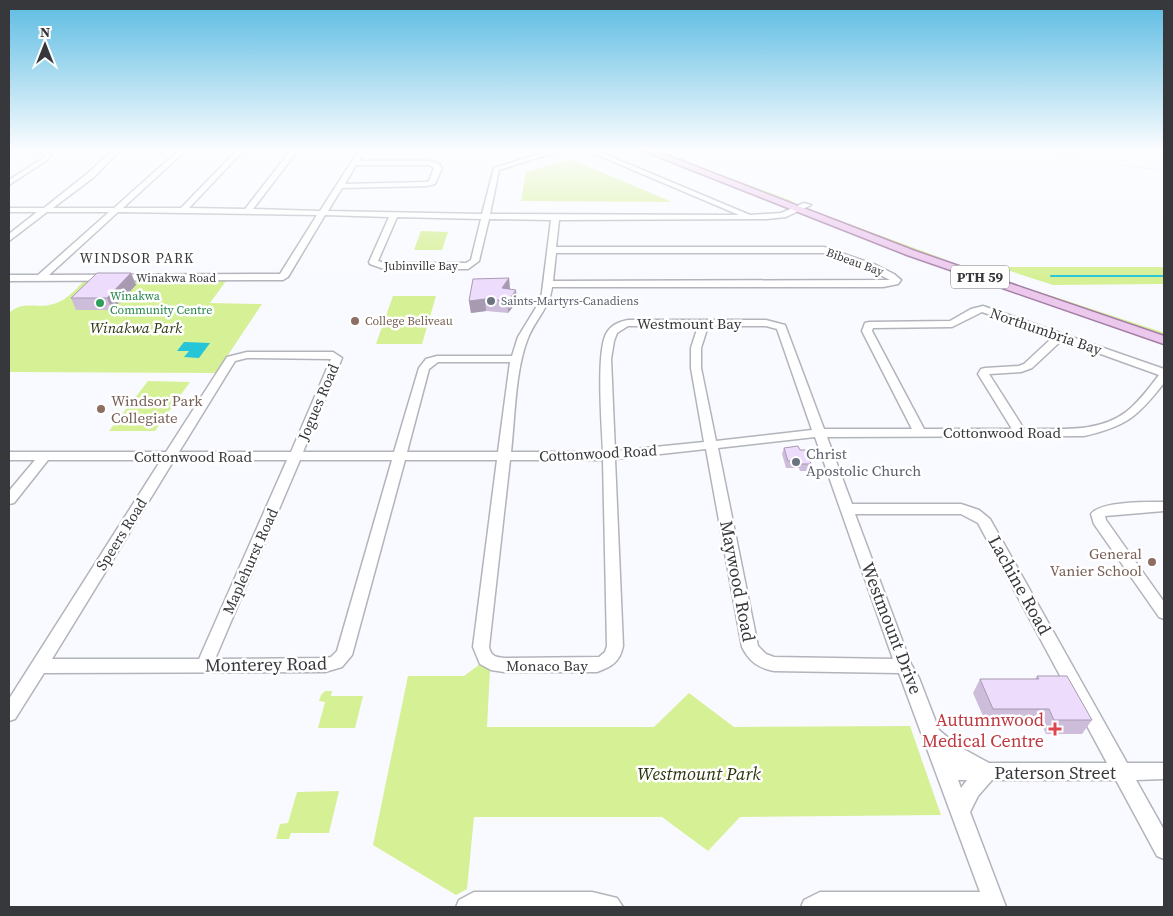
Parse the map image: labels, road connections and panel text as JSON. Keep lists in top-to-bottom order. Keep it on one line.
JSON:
{"streets":{"main road":["PTH 59"],"street":["Bibeau Bay","Jubinville Bay","Winakwa Road","Westmount Bay","Northumbria Bay","Jogues Road","Cottonwood Road","Speers Road","Maplehurst Road","Maywood Road","Lachine Road","Westmount Drive","Monterey Road","Monaco Bay","Paterson Street"]},"crossings":[["Westmount Bay","Cottonwood Road"],["Westmount Bay","Westmount Drive"],["Westmount Bay","Monaco Bay"],["Northumbria Bay","Cottonwood Road"],["Jogues Road","Cottonwood Road"],["Jogues Road","Speers Road"],["Jogues Road","Maplehurst Road"],["Cottonwood Road","Speers Road"],["Cottonwood Road","Maplehurst Road"],["Cottonwood Road","Maywood Road"],["Cottonwood Road","Westmount Drive"],["Cottonwood Road","Monterey Road"],["Cottonwood Road","Monaco Bay"],["Speers Road","Monterey Road"],["Maplehurst Road","Monterey Road"],["Maywood Road","Westmount Drive"],["Lachine Road","Westmount Drive"],["Lachine Road","Paterson Street"],["Westmount Drive","Paterson Street"]],"districts":["WINDSOR PARK"],"parks":["Winakwa Park","Westmount Park"],"places":{"other":["Saints-Martyrs-Canadiens","Winakwa Community Centre","College Beliveau","Windsor Park Collegiate","Christ Apostolic Church","General Vanier School"],"health":["Autumnwood Medical Centre"]},"north":"top"}
